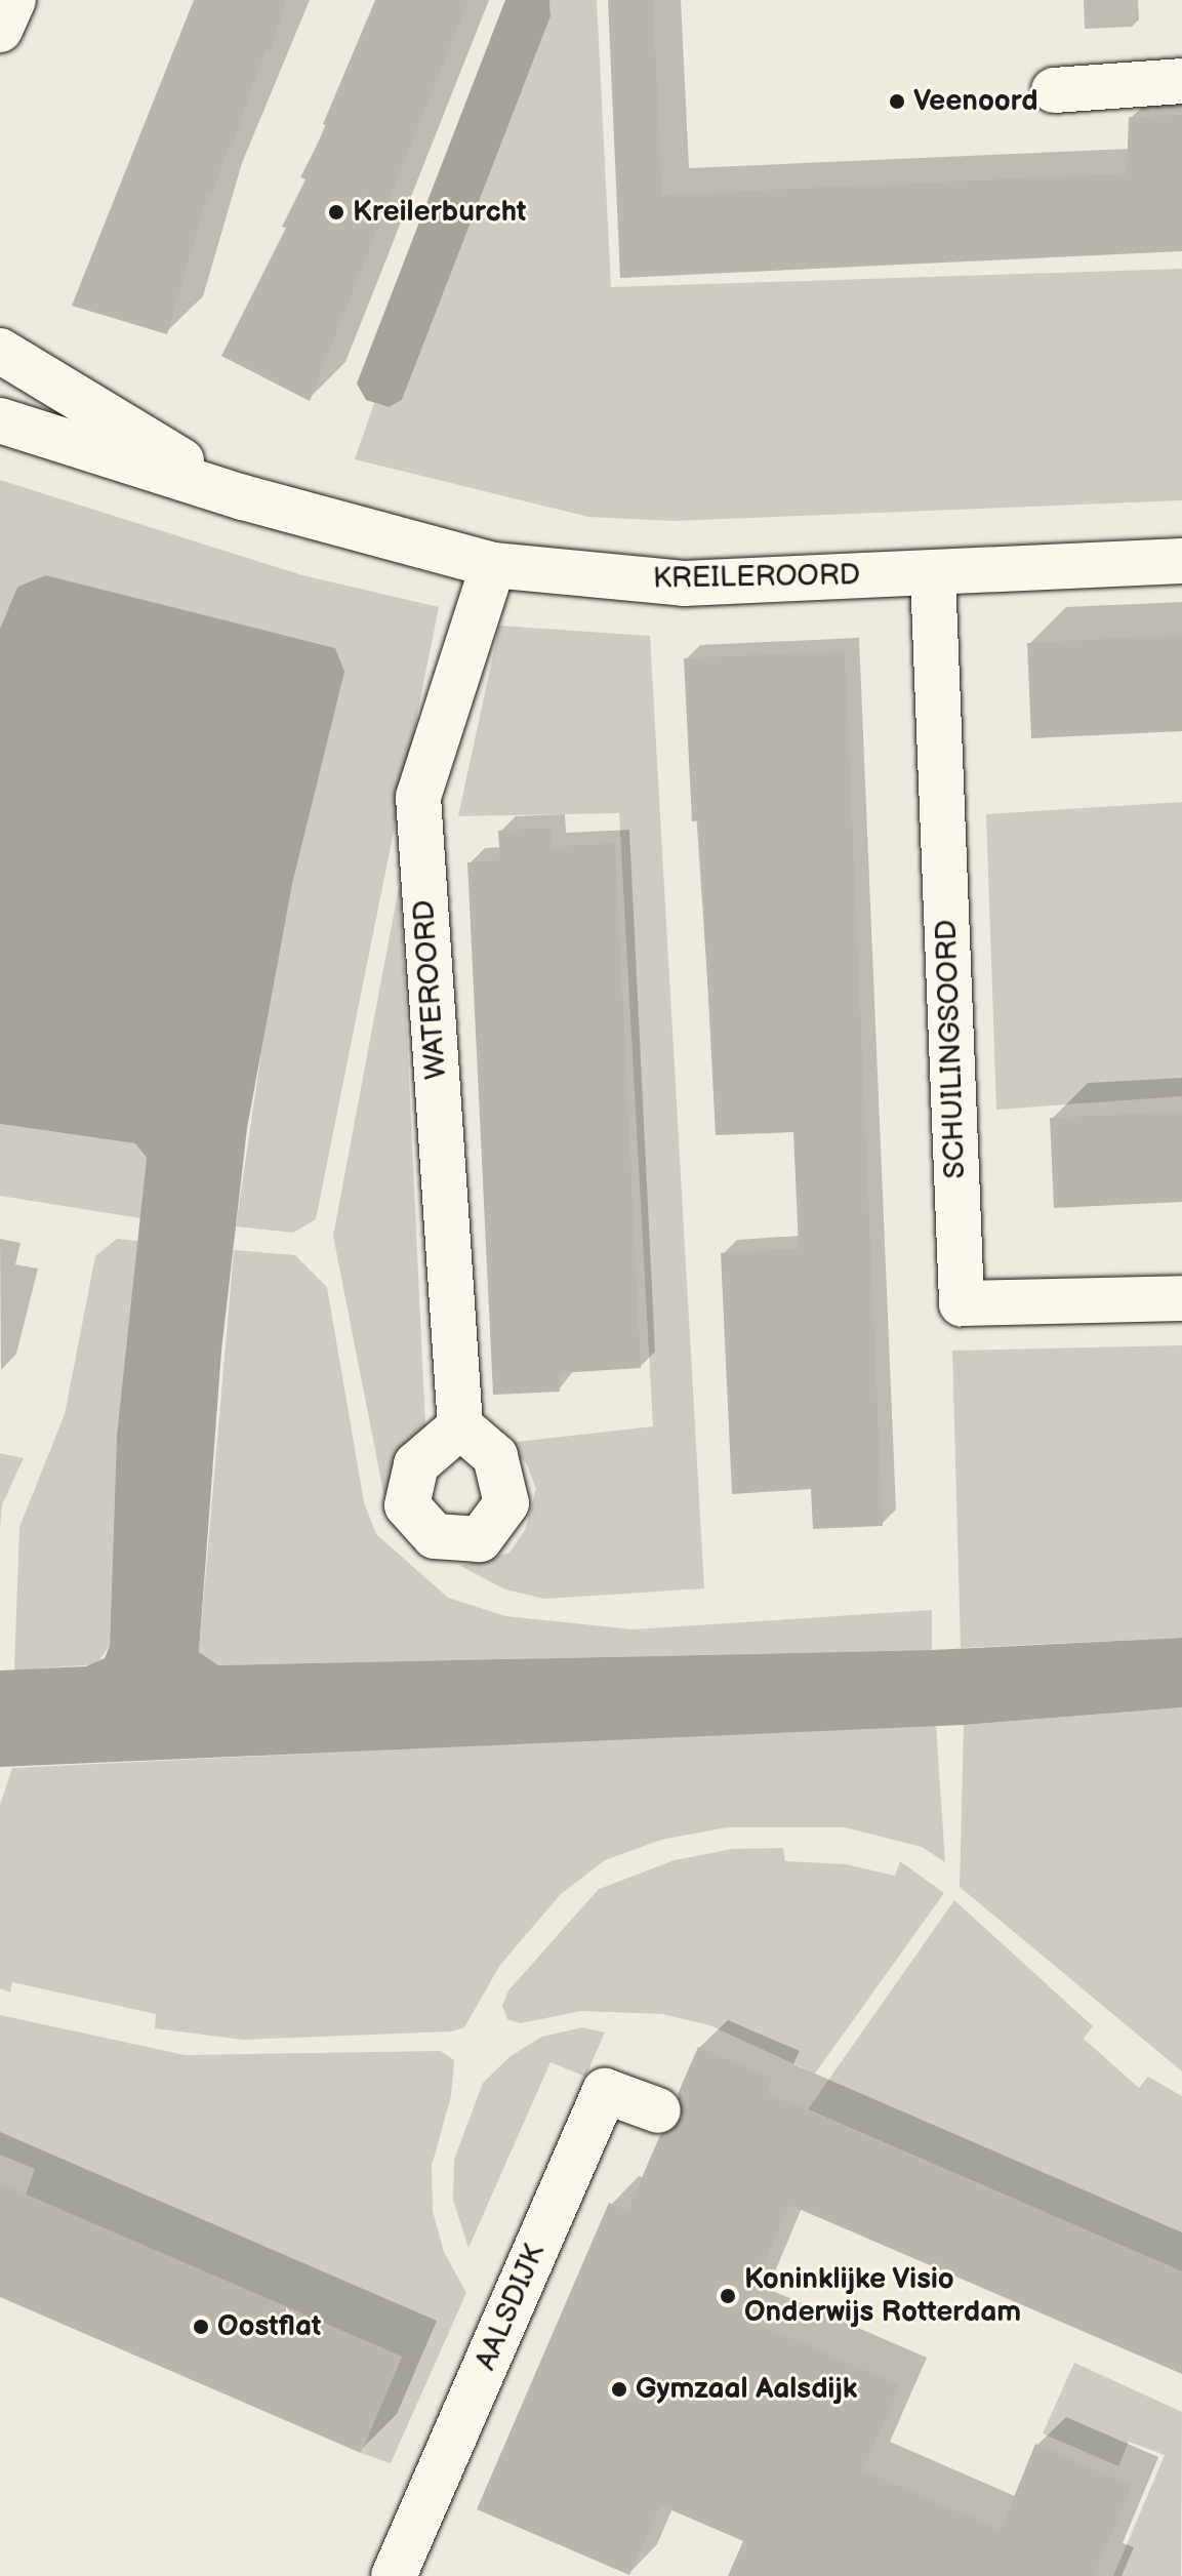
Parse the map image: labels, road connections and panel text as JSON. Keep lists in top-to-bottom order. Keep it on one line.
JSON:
{"streets":{"street":["KREILEROORD","WATEROORD","SCHUILINGSOORD","AALSDIJK"]},"crossings":[["KREILEROORD","WATEROORD"],["KREILEROORD","SCHUILINGSOORD"]],"places":["Veenoord","Kreilerburcht","Koninklijke Visio Onderwijs Rotterdam","Oostflat","Gymzaal Aalsdijk"]}
